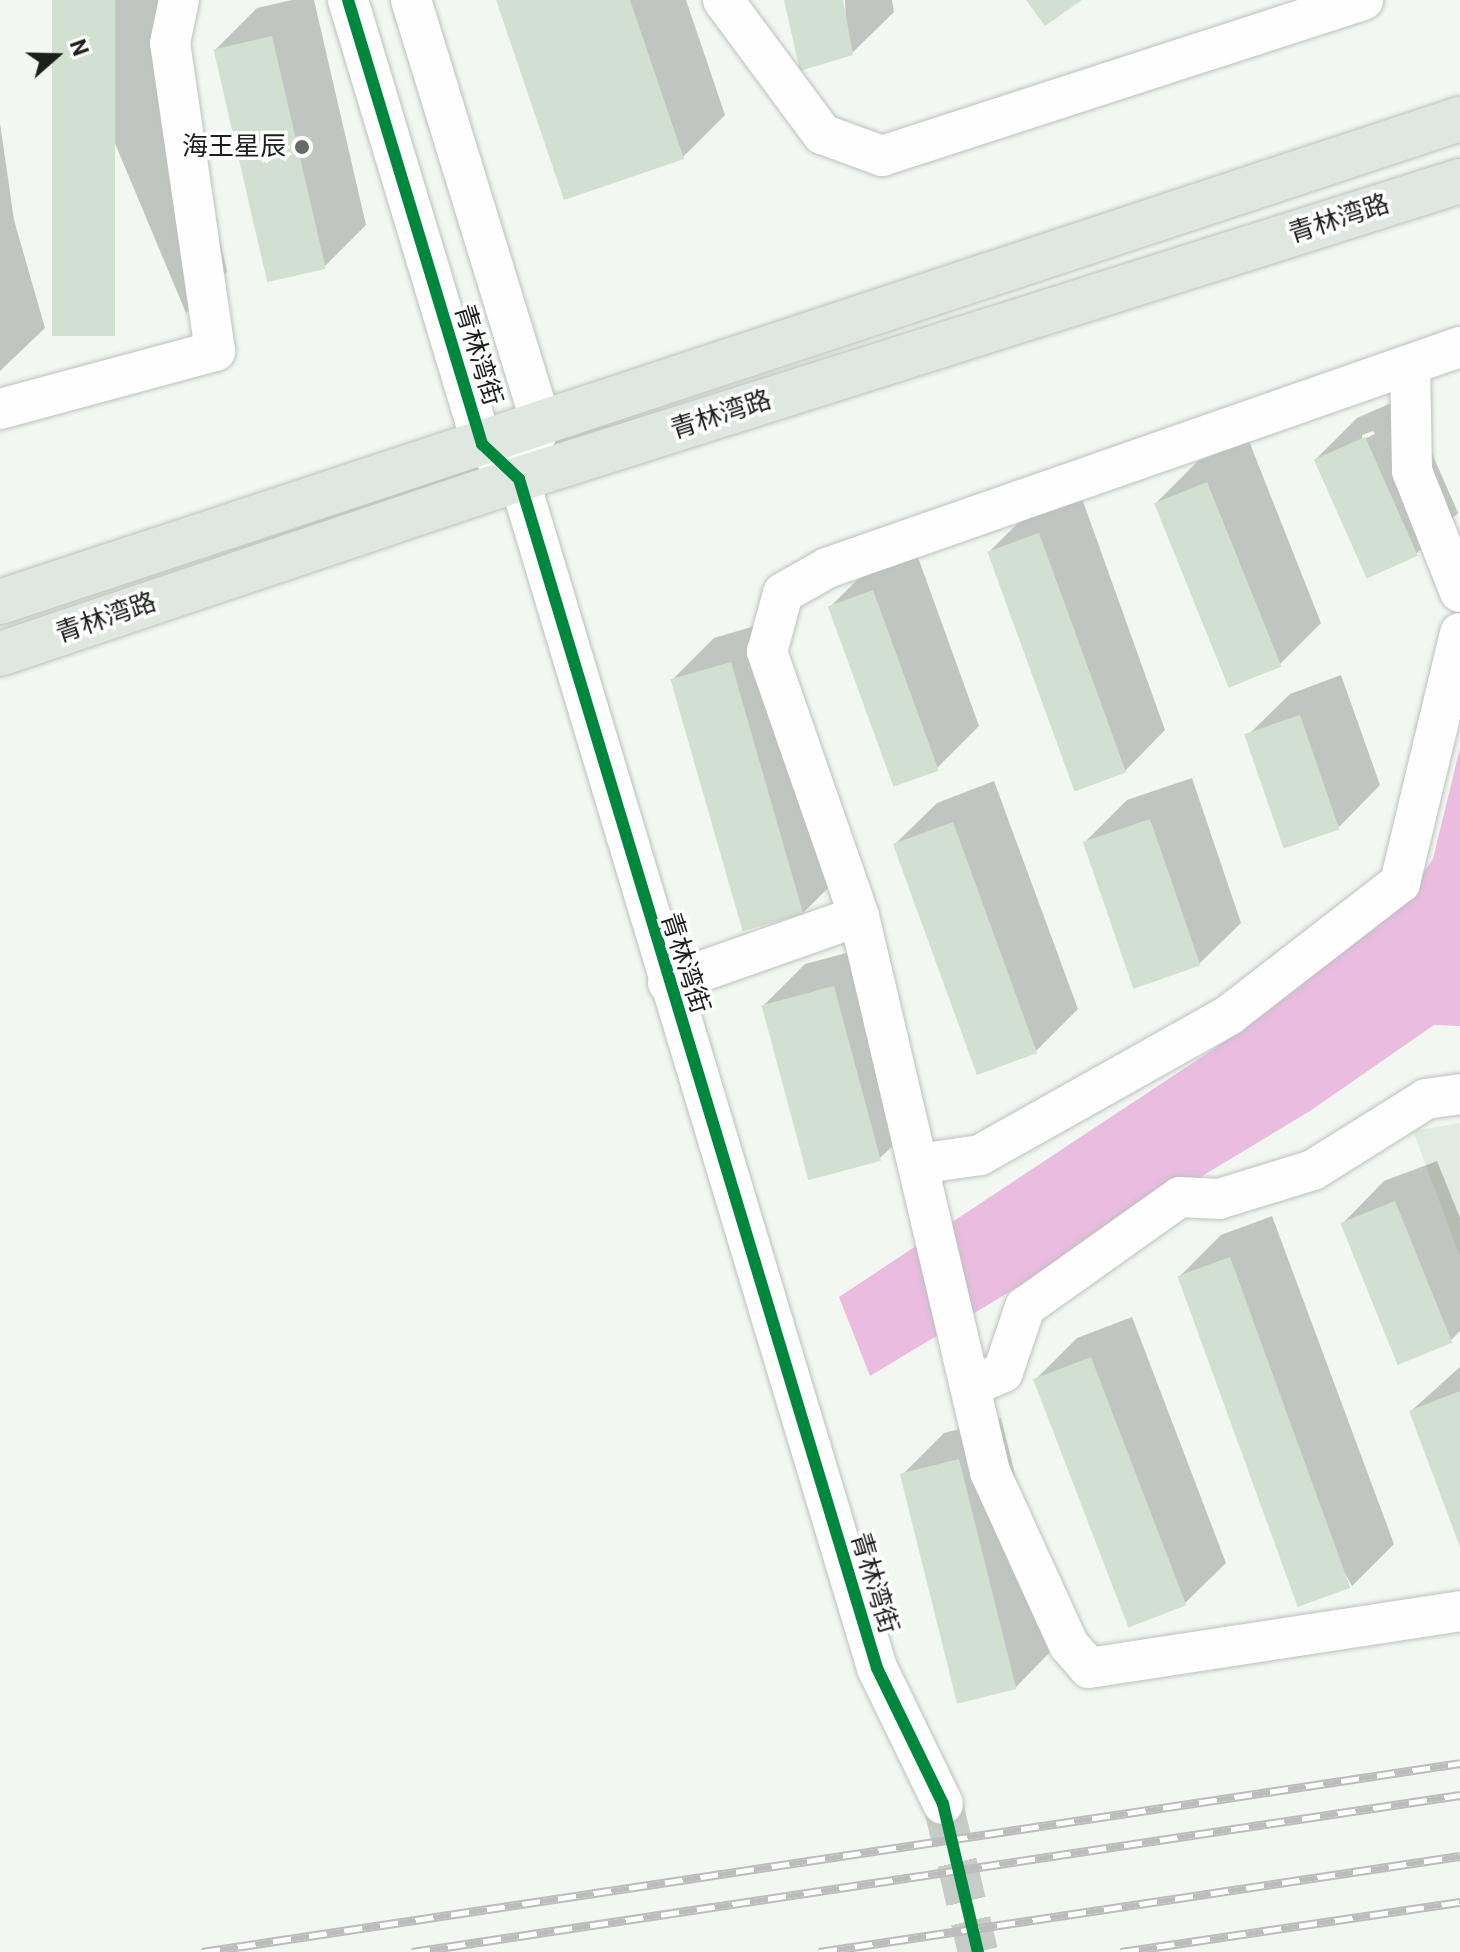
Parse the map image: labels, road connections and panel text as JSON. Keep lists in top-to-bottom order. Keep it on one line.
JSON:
{"streets":{"main road":["青林湾路"],"street":["青林湾街"]},"crossings":[["青林湾路","青林湾街"]],"places":["海王星辰"],"north":"right"}
